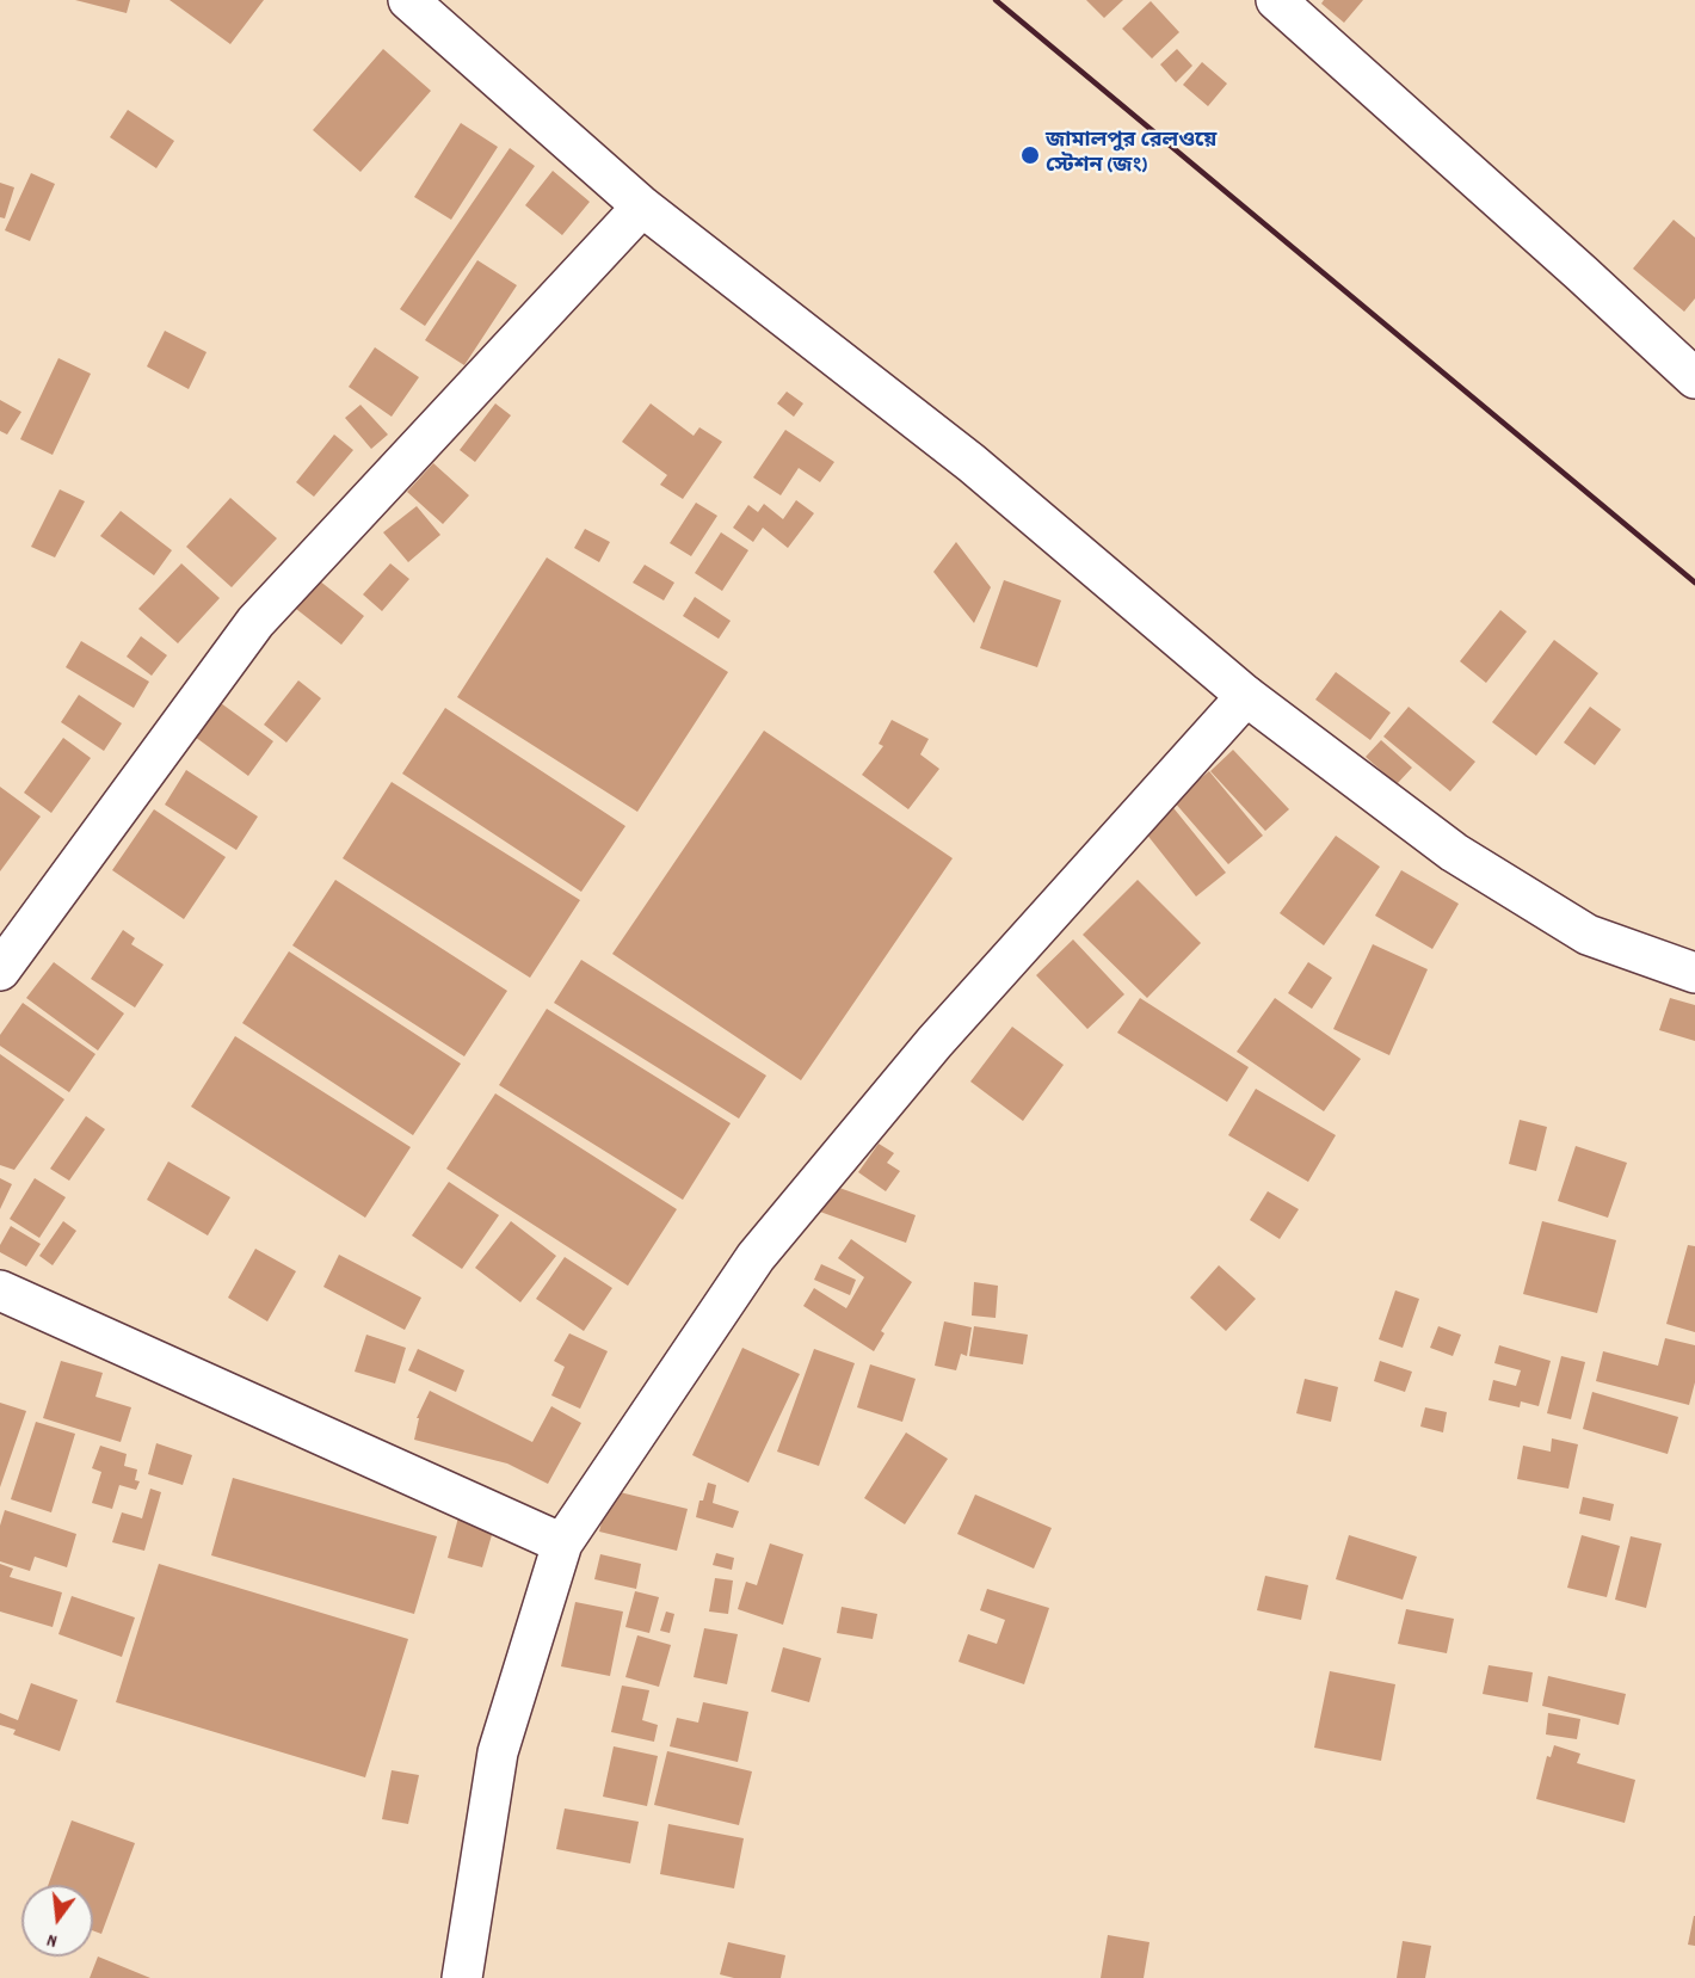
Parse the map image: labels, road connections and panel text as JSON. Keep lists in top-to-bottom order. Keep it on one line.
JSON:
{"places":["জামালপুর রেলওয়ে স্টেশন (জং)"],"north":"bottom"}
